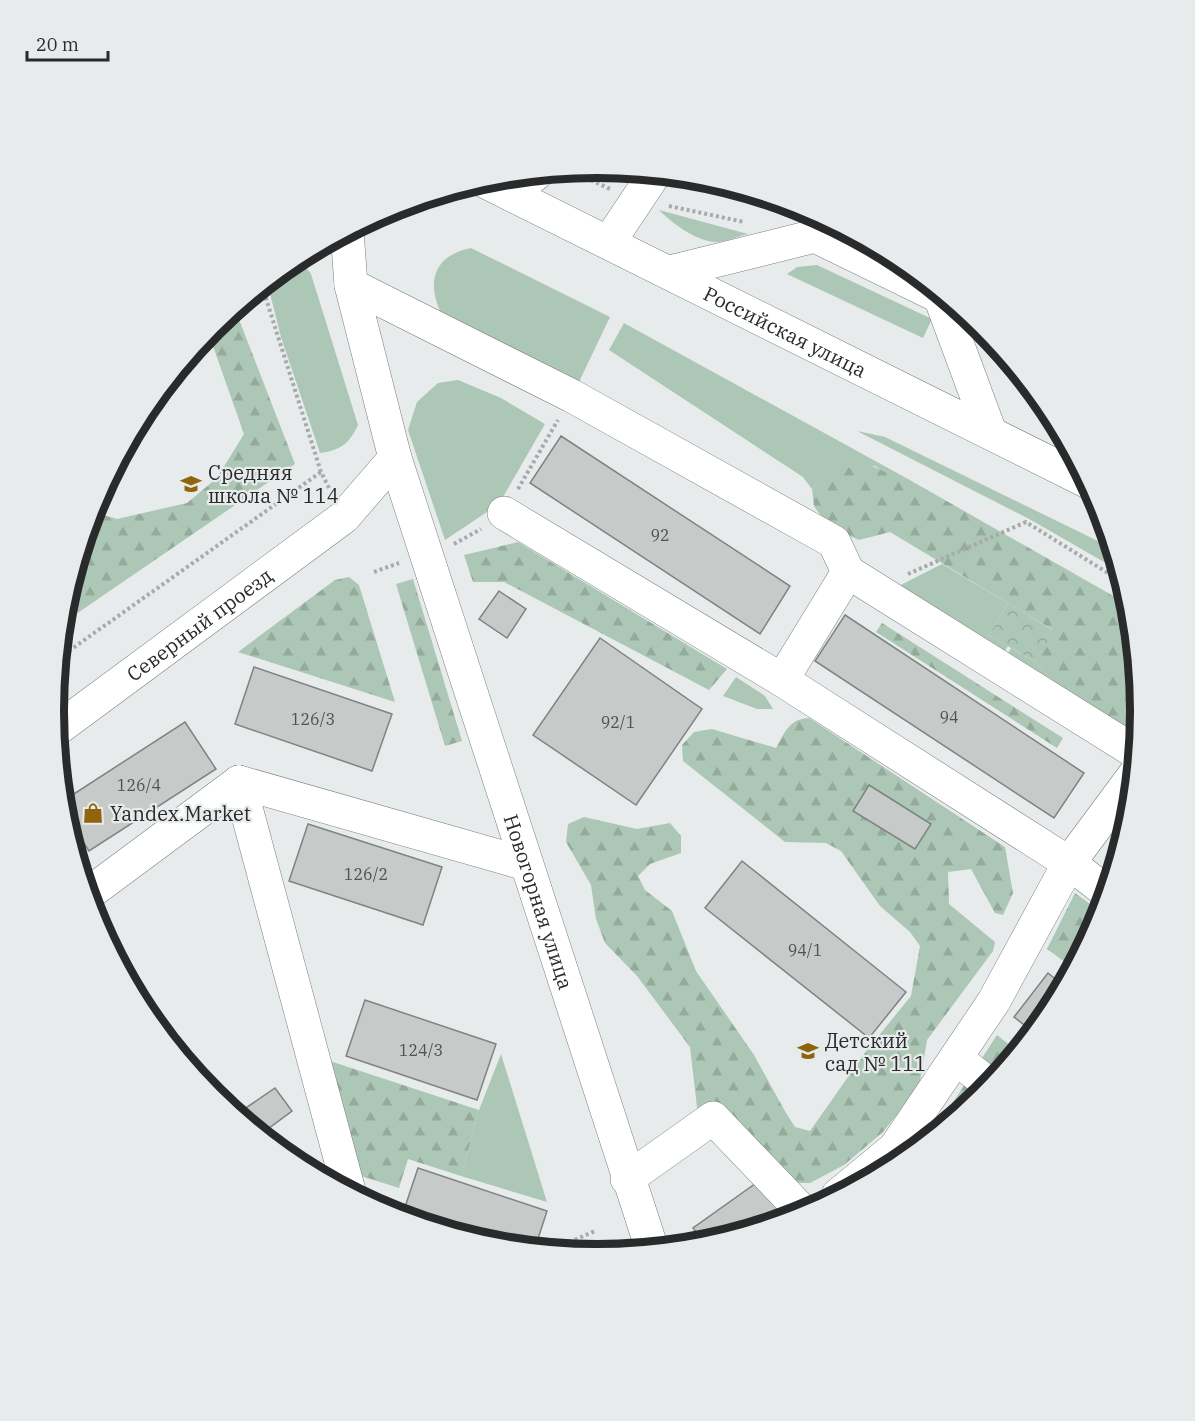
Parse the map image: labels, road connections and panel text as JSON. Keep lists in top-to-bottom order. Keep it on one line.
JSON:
{"streets":{"street":["Российская улица","Северный проезд","Новогорная улица"]},"crossings":[["Северный проезд","Новогорная улица"]],"places":{"school or university":["Средняя школа № 114","Детский сад № 111"],"shop":["Yandex.Market"]},"house_numbers":["92","94","126/3","92/1","126/4","126/2","94/1","124/3"],"scale_bar":"20 m"}
